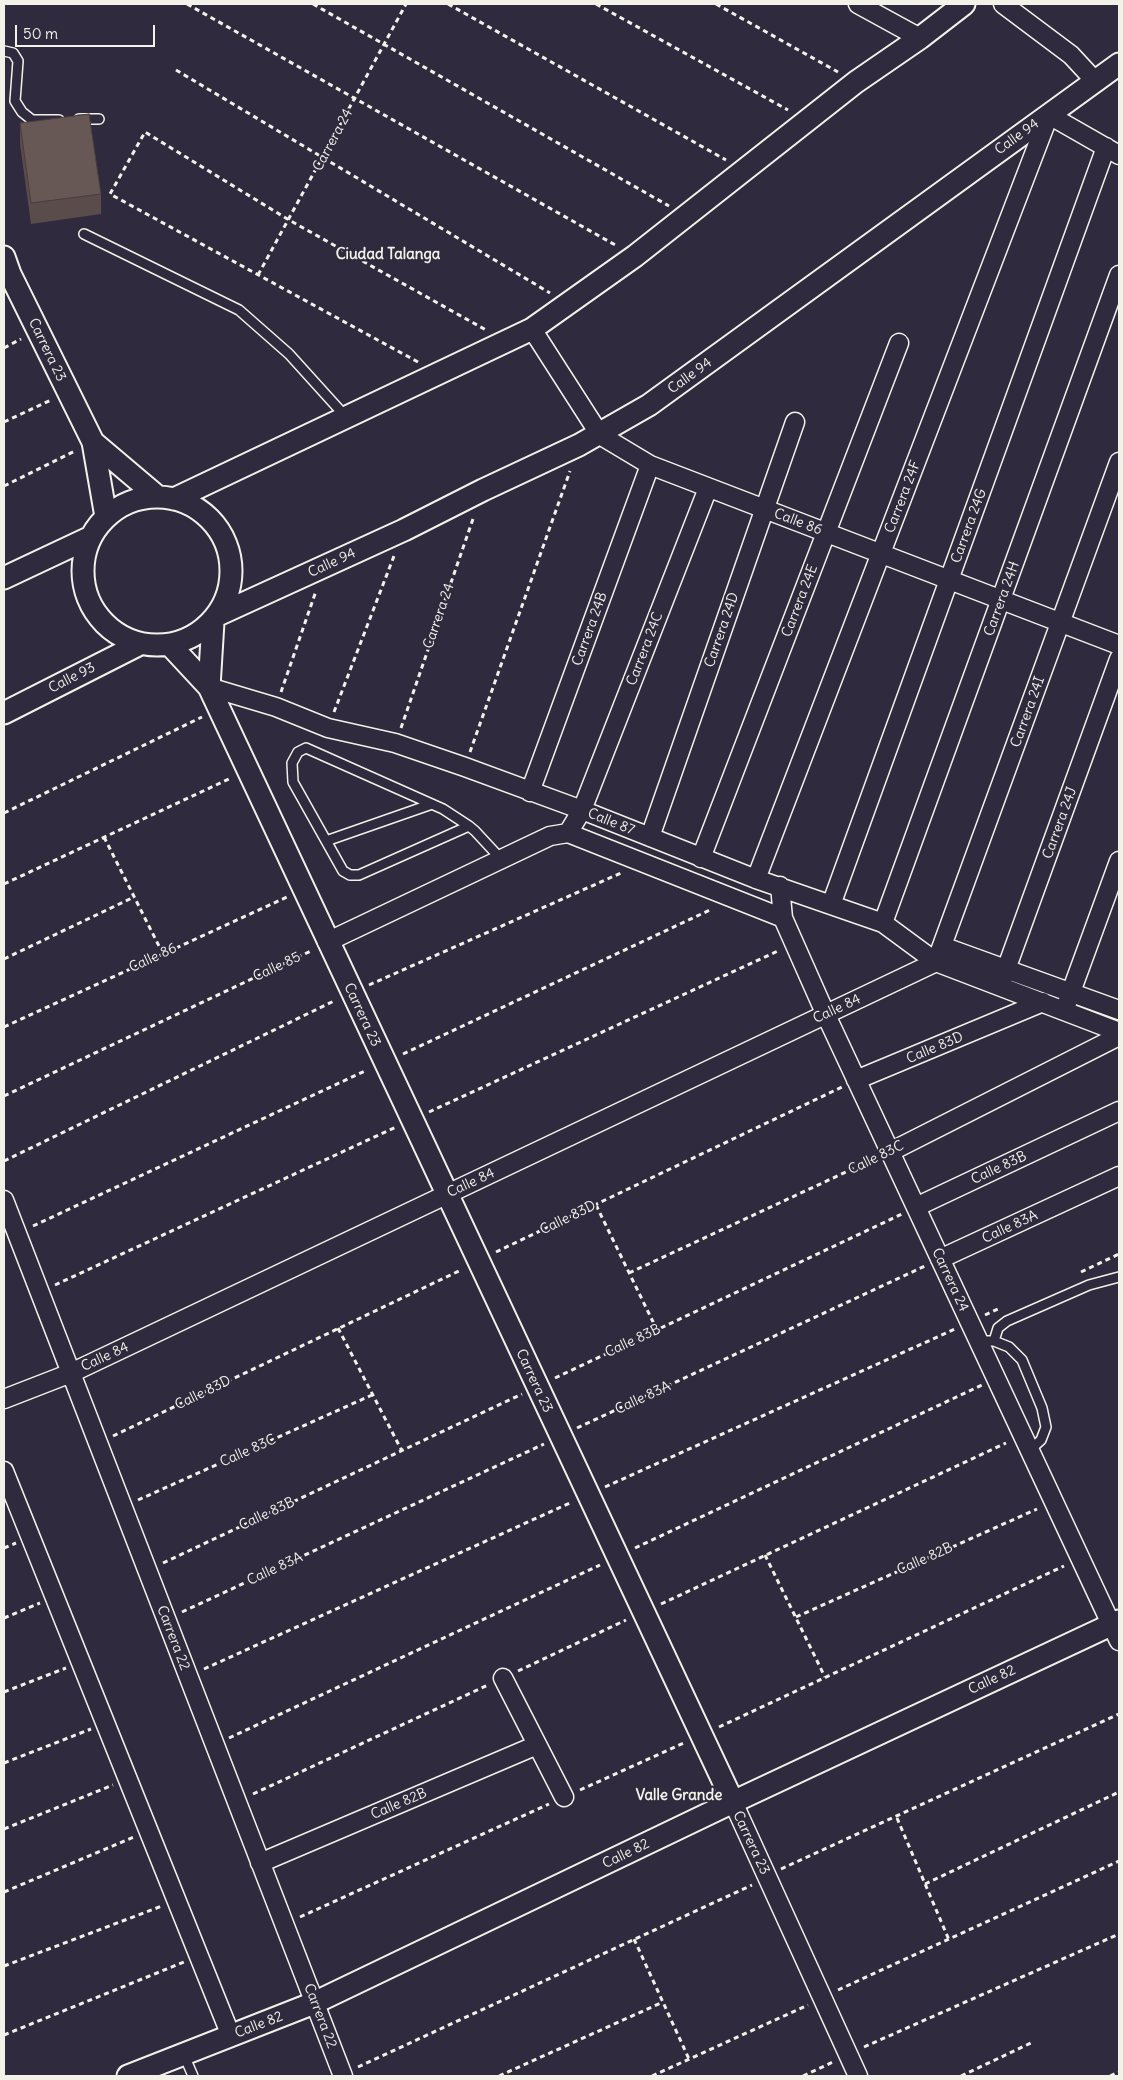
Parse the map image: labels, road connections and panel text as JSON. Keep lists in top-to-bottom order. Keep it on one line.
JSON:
{"streets":{"street":["Calle 94","Carrera 24","Carrera 23","Carrera 24F","Calle 86","Carrera 24G","Carrera 24H","Carrera 24E","Carrera 24B","Carrera 24D","Carrera 24C","Calle 93","Carrera 24I","Calle 87","Carrera 24J","Calle 84","Calle 83D","Calle 83C","Calle 83B","Calle 83A","Calle 82B","Carrera 22","Calle 82"],"path":["Calle 85"]},"crossings":[["Calle 94","Carrera 24"],["Calle 94","Carrera 23"],["Calle 94","Carrera 24F"],["Calle 94","Calle 86"],["Calle 94","Calle 93"],["Carrera 24","Calle 87"],["Carrera 24","Calle 84"],["Carrera 24","Calle 83D"],["Carrera 24","Calle 83C"],["Carrera 24","Calle 83B"],["Carrera 24","Calle 83A"],["Carrera 24","Calle 82B"],["Carrera 24","Calle 82"],["Carrera 23","Calle 86"],["Carrera 23","Calle 93"],["Carrera 23","Calle 87"],["Carrera 23","Calle 85"],["Carrera 23","Calle 84"],["Carrera 23","Calle 83D"],["Carrera 23","Calle 83B"],["Carrera 23","Calle 83A"],["Carrera 23","Calle 82"],["Carrera 24F","Calle 86"],["Carrera 24F","Calle 87"],["Calle 86","Carrera 24G"],["Calle 86","Carrera 24H"],["Calle 86","Carrera 24E"],["Calle 86","Carrera 24B"],["Calle 86","Carrera 24D"],["Calle 86","Carrera 24C"],["Calle 86","Carrera 24I"],["Carrera 24G","Calle 87"],["Carrera 24H","Calle 87"],["Carrera 24E","Calle 87"],["Carrera 24B","Calle 87"],["Carrera 24D","Calle 87"],["Carrera 24C","Calle 87"],["Carrera 24I","Calle 87"],["Carrera 24I","Calle 84"],["Calle 87","Carrera 24J"],["Calle 87","Calle 84"],["Calle 84","Carrera 22"],["Calle 83D","Carrera 22"],["Calle 83C","Carrera 22"],["Calle 83B","Carrera 22"],["Calle 83A","Carrera 22"],["Calle 82B","Carrera 22"],["Carrera 22","Calle 82"]],"districts":["Ciudad Talanga","Valle Grande"],"scale_bar":"50 m"}
